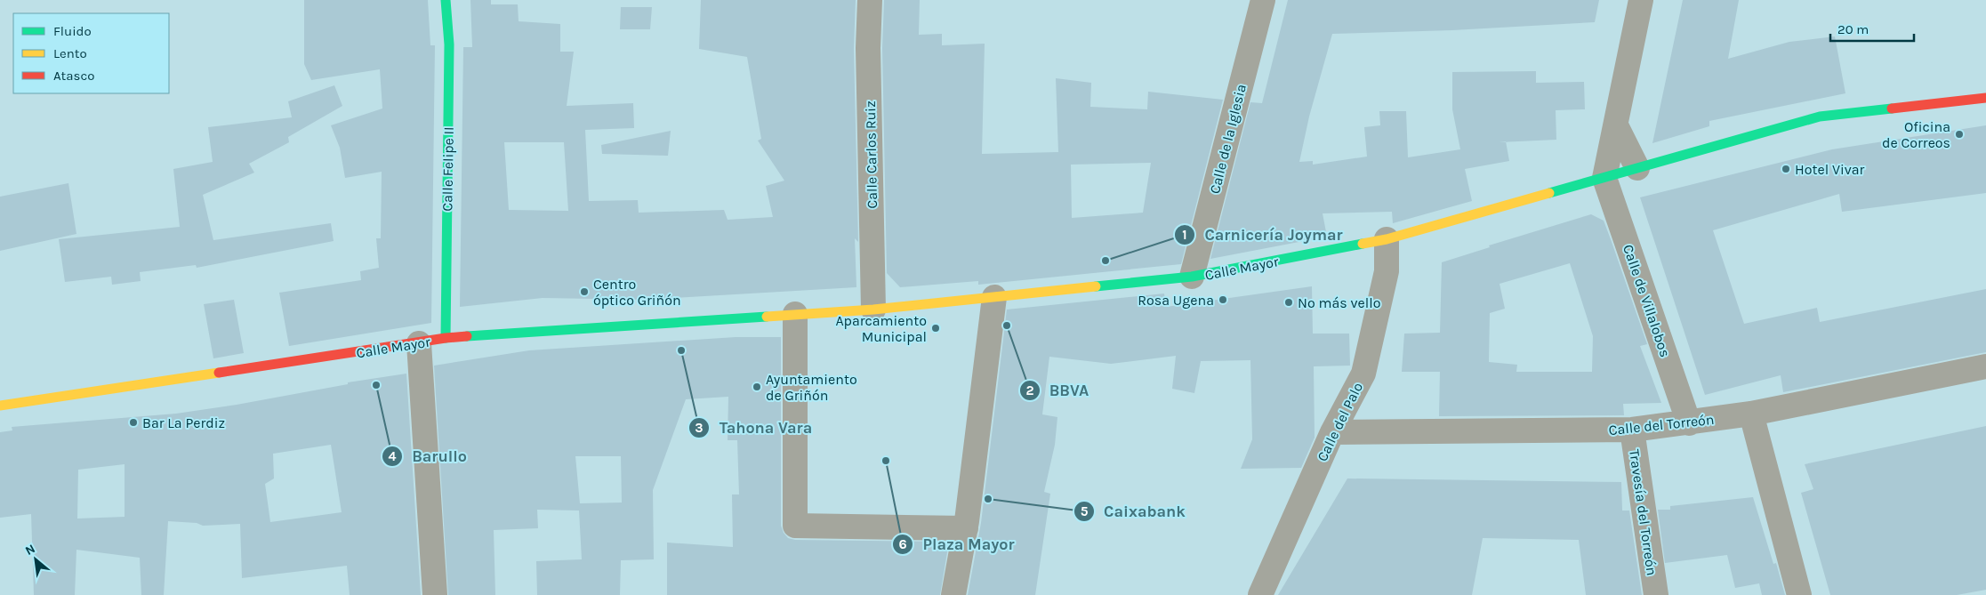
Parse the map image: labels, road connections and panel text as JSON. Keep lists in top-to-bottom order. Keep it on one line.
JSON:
{"streets":{"street":["Calle de la Iglesia","Calle Carlos Ruiz","Calle Felipe II","Calle Mayor","Calle de Villalobos","Calle del Palo","Calle del Torreón","Travesía del Torreón"]},"crossings":[["Calle de la Iglesia","Calle Mayor"],["Calle Carlos Ruiz","Calle Mayor"],["Calle Felipe II","Calle Mayor"],["Calle Mayor","Calle de Villalobos"],["Calle Mayor","Calle del Palo"],["Calle de Villalobos","Calle del Torreón"],["Calle del Palo","Calle del Torreón"],["Calle del Torreón","Travesía del Torreón"]],"places":["Oficina de Correos","Hotel Vivar","Carnicería Joymar","Centro óptico Griñón","Rosa Ugena","No más vello","BBVA","Aparcamiento Municipal","Tahona Vara","Barullo","Ayuntamiento de Griñón","Bar La Perdiz","Plaza Mayor","Caixabank"],"legend":["Fluido","Lento","Atasco"],"scale_bar":"20 m","north":"top left"}
